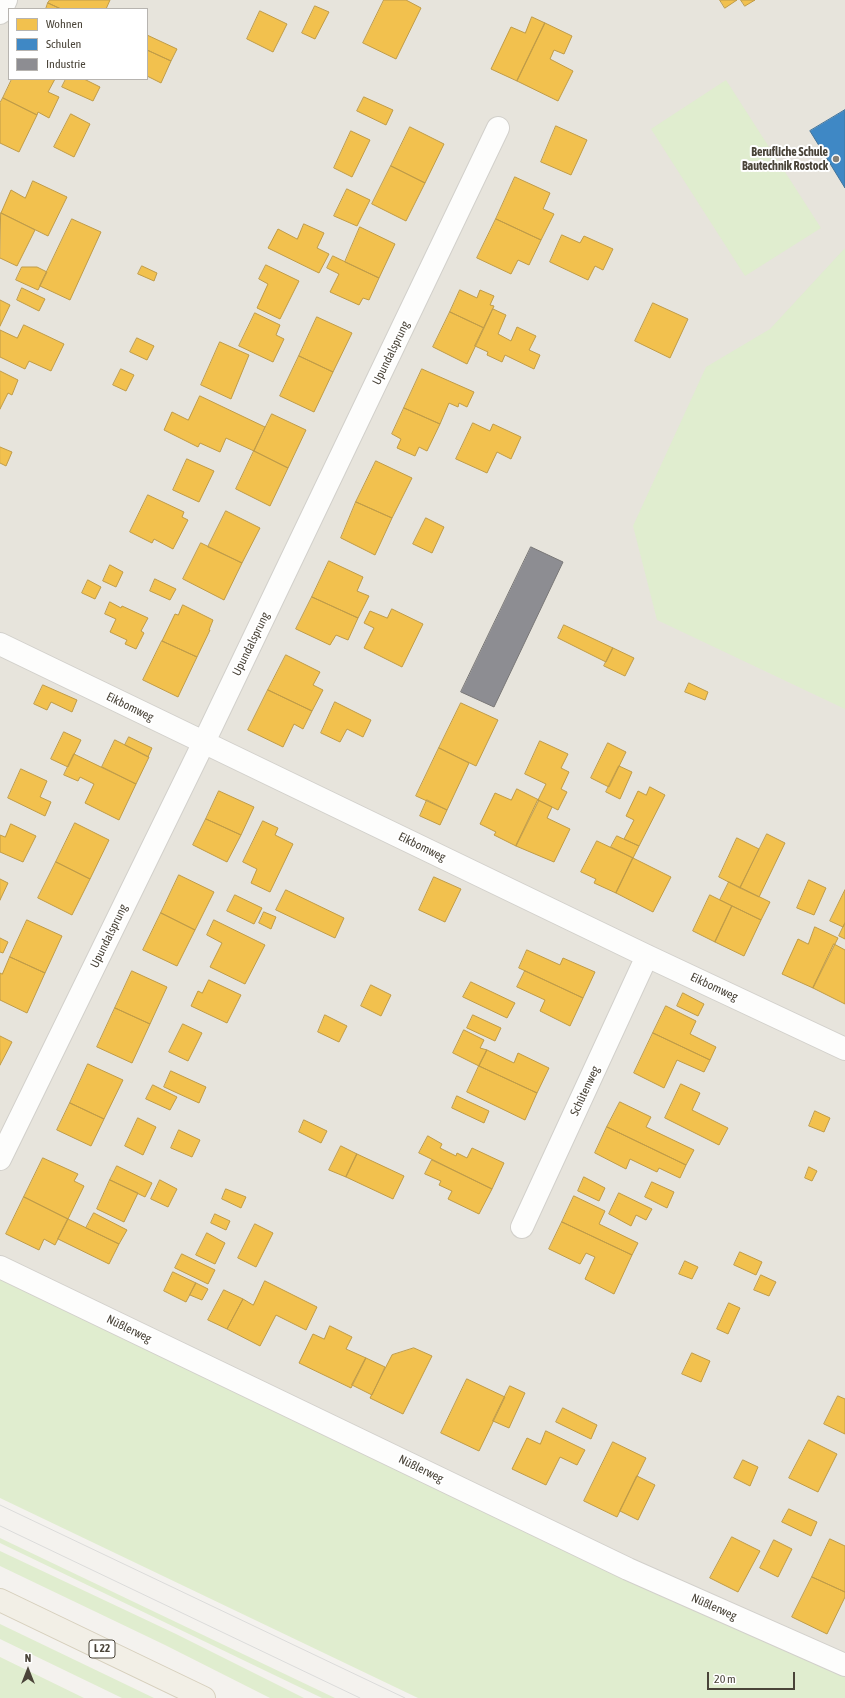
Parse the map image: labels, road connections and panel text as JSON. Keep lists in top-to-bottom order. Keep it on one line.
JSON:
{"streets":{"main road":["L 22"],"street":["Upundalsprung","Eikbomweg","Schütenweg","Nüßlerweg"]},"crossings":[["Upundalsprung","Eikbomweg"],["Eikbomweg","Schütenweg"]],"places":["Berufliche Schule Bautechnik Rostock"],"legend":["Wohnen","Schulen","Industrie"],"scale_bar":"20 m","north":"top"}
